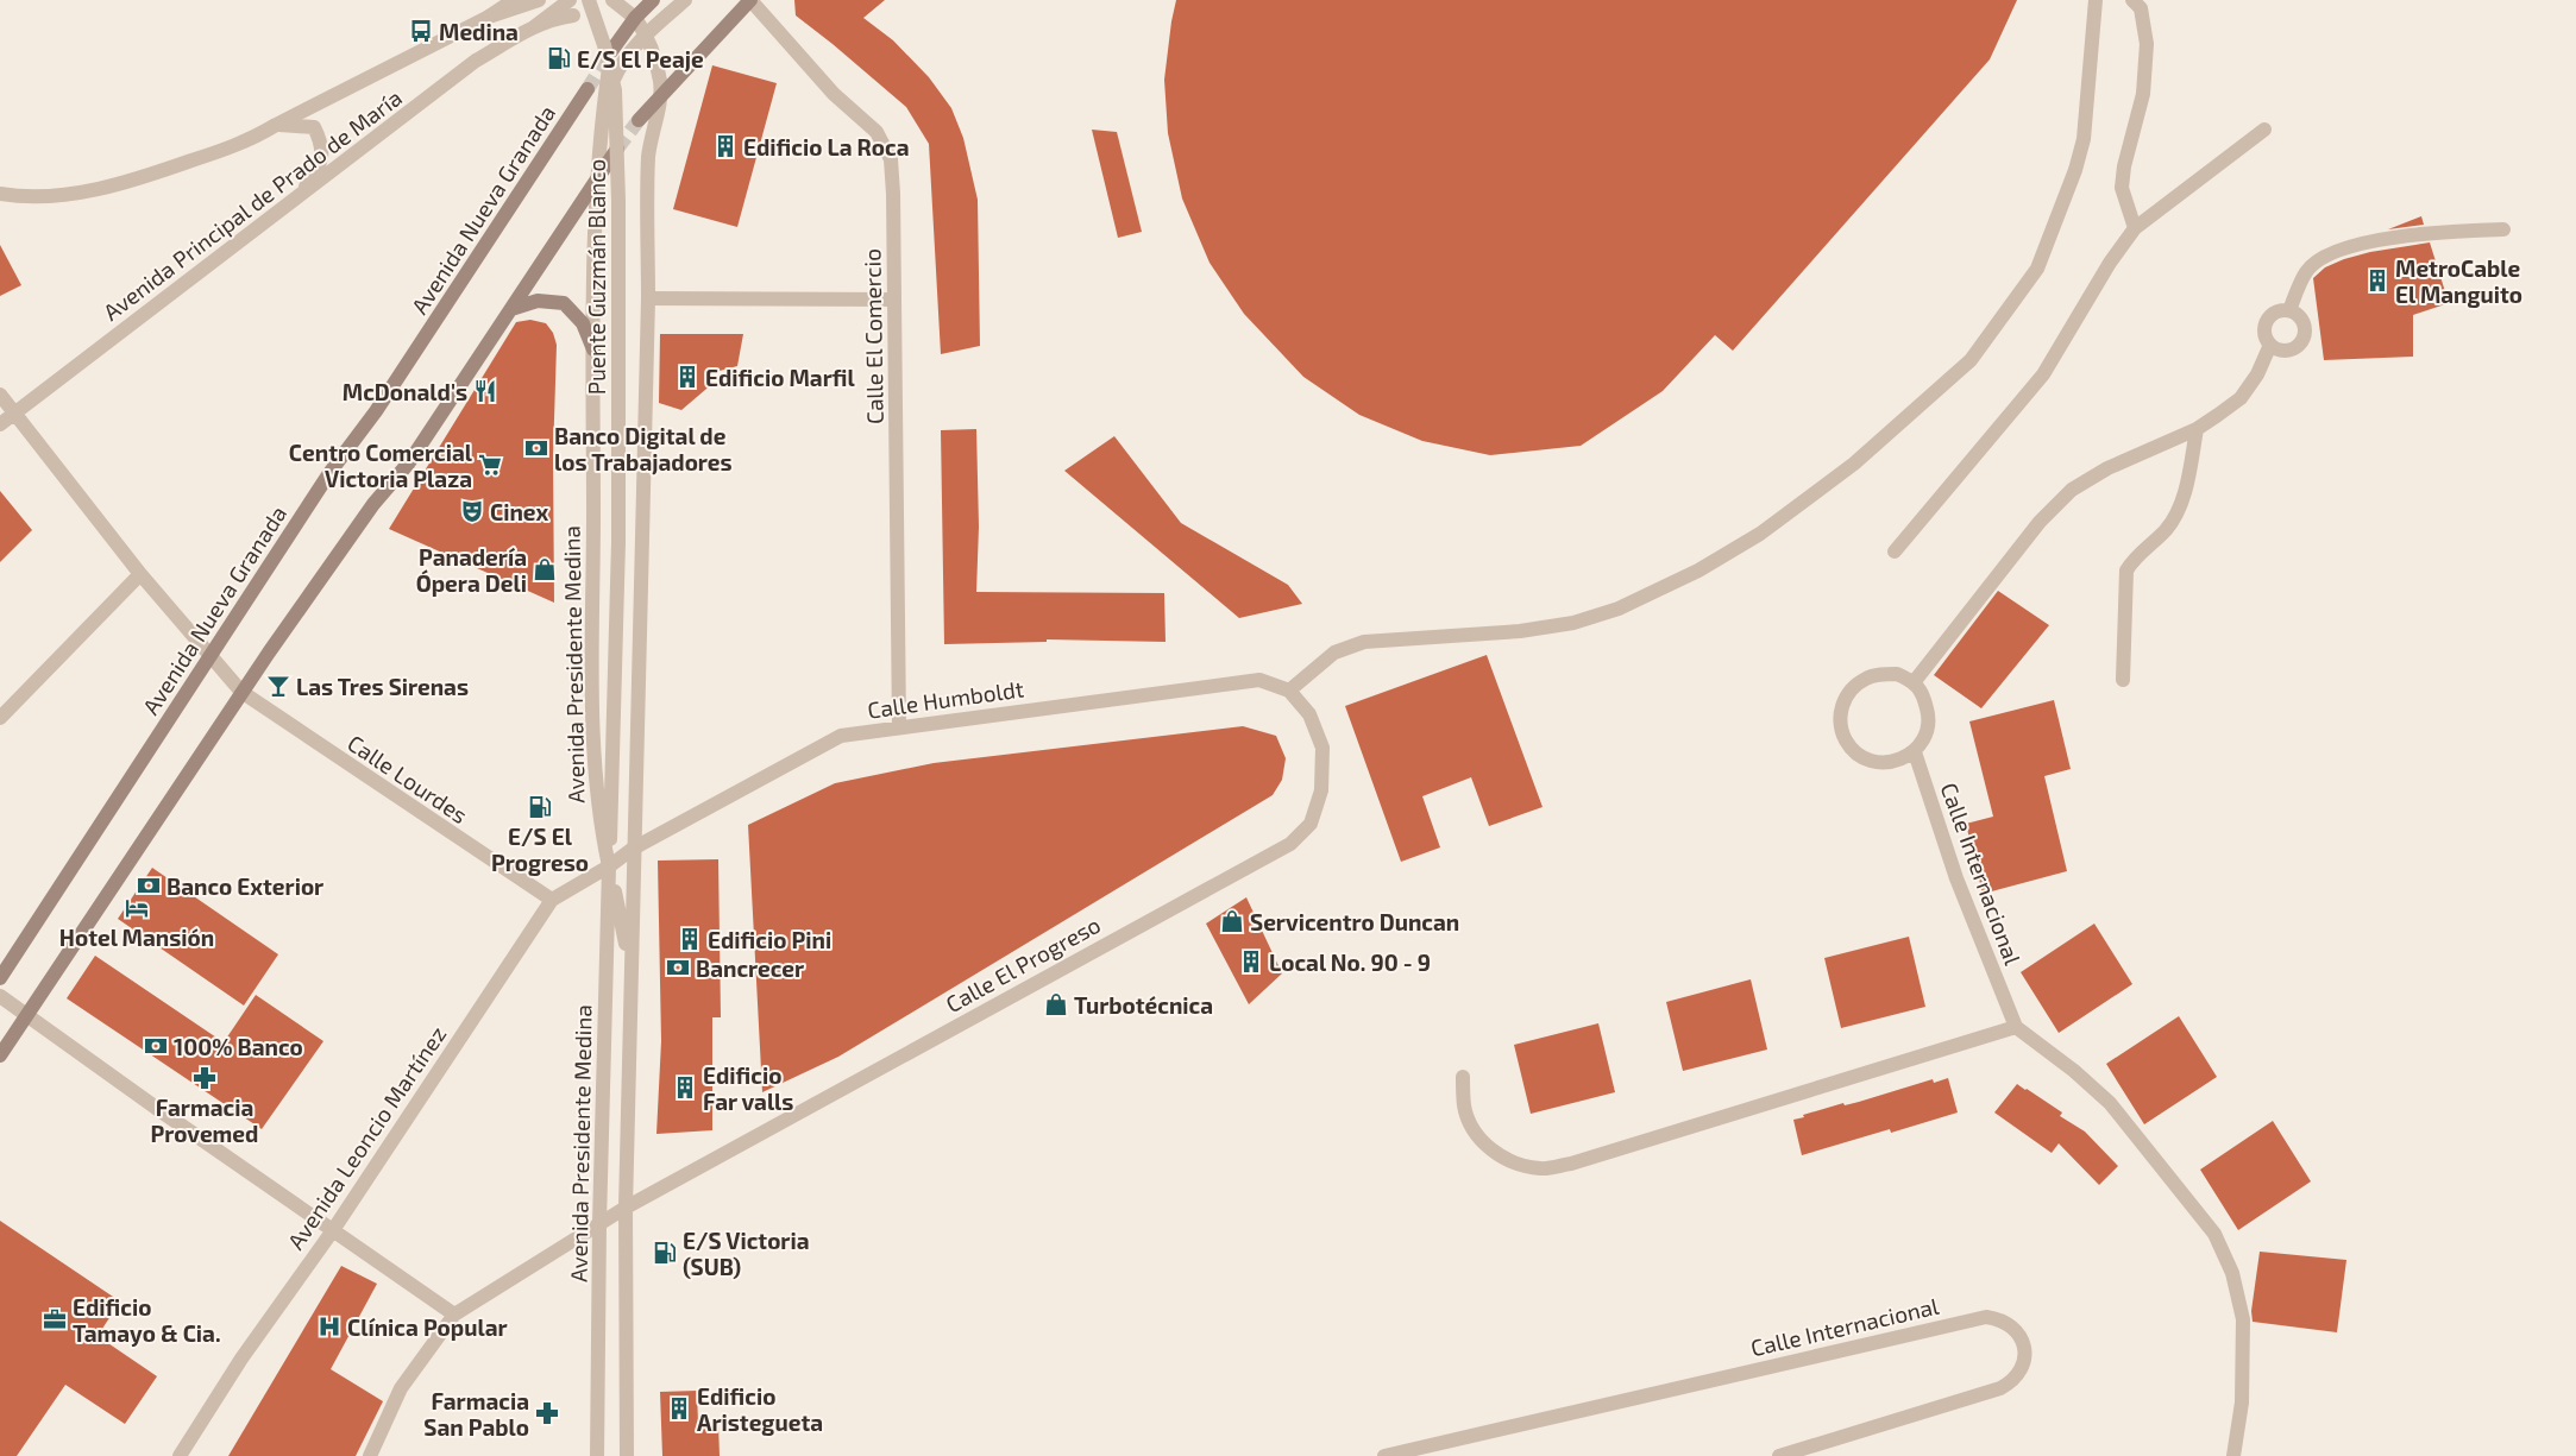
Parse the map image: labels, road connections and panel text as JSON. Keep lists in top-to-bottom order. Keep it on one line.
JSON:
{"streets":{"main road":["Avenida Nueva Granada"],"street":["Avenida Principal de Prado de María","Puente Guzmán Blanco","Calle El Comercio","Avenida Presidente Medina","Calle Humboldt","Calle Lourdes","Calle Internacional","Calle El Progreso","Avenida Leoncio Martínez"]},"crossings":[["Avenida Nueva Granada","Calle Lourdes"],["Puente Guzmán Blanco","Avenida Presidente Medina"],["Puente Guzmán Blanco","Calle Humboldt"],["Puente Guzmán Blanco","Avenida Leoncio Martínez"],["Calle El Comercio","Calle Humboldt"],["Avenida Presidente Medina","Calle Humboldt"],["Avenida Presidente Medina","Calle El Progreso"],["Avenida Presidente Medina","Avenida Leoncio Martínez"],["Calle Humboldt","Calle El Progreso"],["Calle Humboldt","Avenida Leoncio Martínez"],["Calle Lourdes","Avenida Leoncio Martínez"]],"places":{"bus stop":["Medina"],"fuel station":["E/S El Peaje","E/S El Progreso","E/S Victoria (SUB)"],"building":["Edificio La Roca","MetroCable El Manguito","Edificio Marfil","Edificio Pini","Local No. 90 - 9","Edificio Far valls","Edificio Aristegueta"],"restaurant":["McDonald's"],"bank":["Banco Digital de los Trabajadores","Banco Exterior","Bancrecer","100% Banco"],"supermarket":["Centro Comercial Victoria Plaza"],"theatre":["Cinex"],"shop":["Panadería Ópera Deli","Servicentro Duncan","Turbotécnica"],"bar":["Las Tres Sirenas"],"hotel":["Hotel Mansión"],"pharmacy":["Farmacia Provemed","Farmacia San Pablo"],"office":["Edificio Tamayo & Cia."],"hospital":["Clínica Popular"]}}
